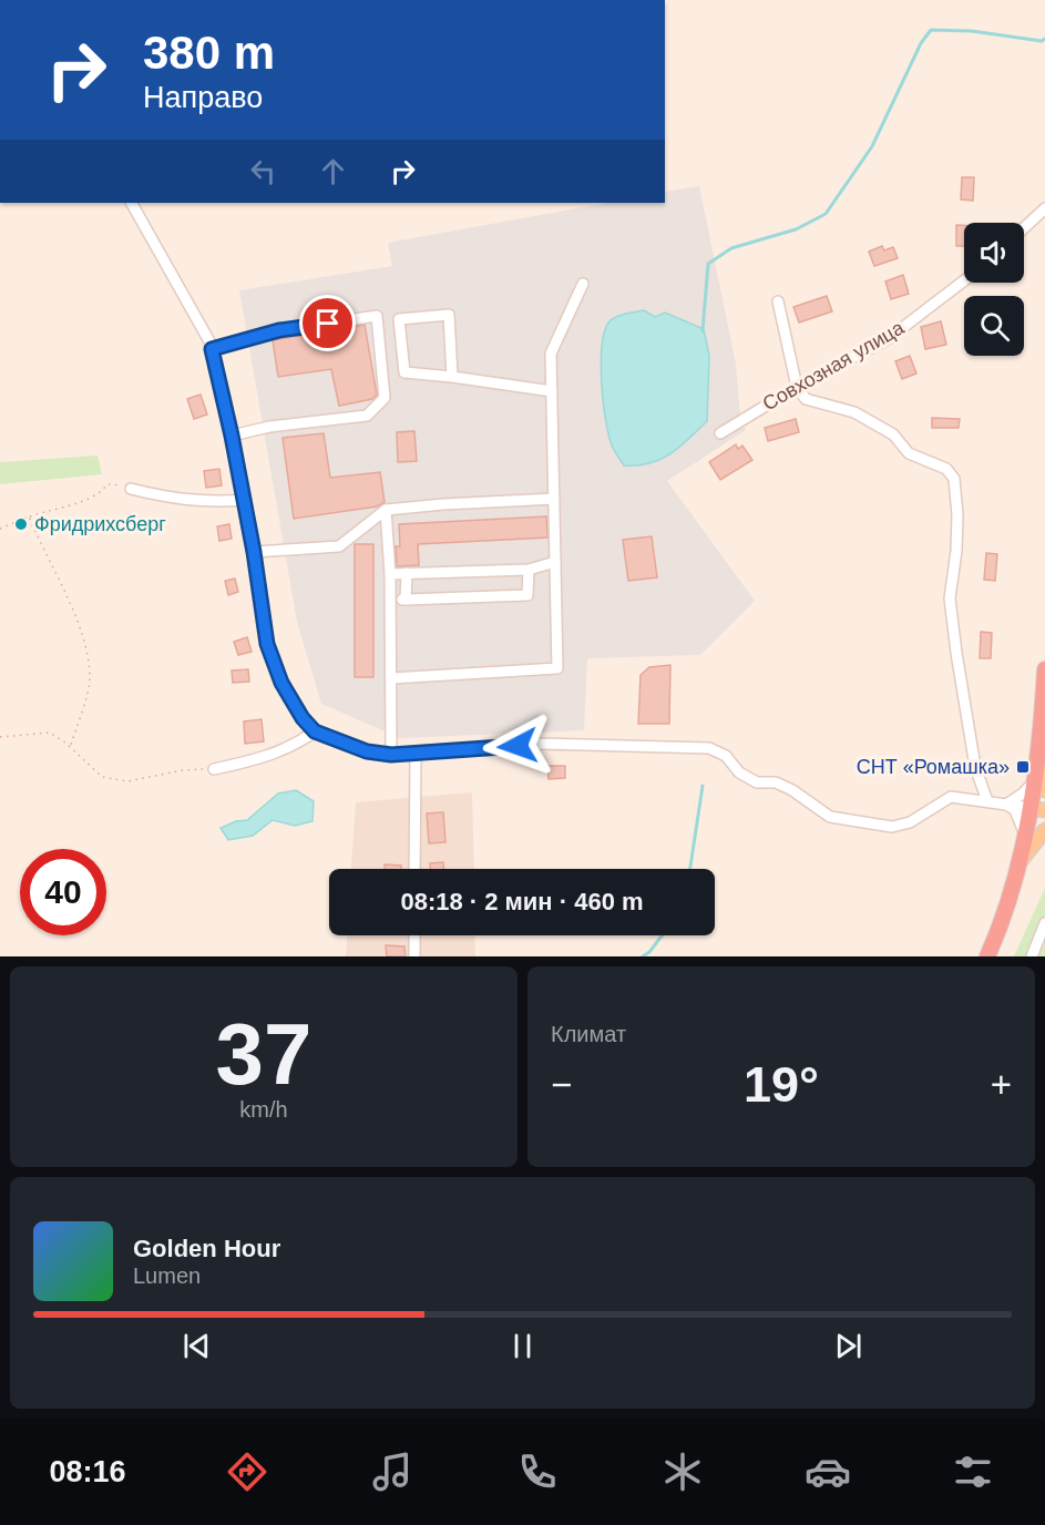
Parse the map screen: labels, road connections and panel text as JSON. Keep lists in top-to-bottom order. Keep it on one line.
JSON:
{"streets":{"street":["Совхозная улица"]},"places":{"other":["Фридрихсберг"],"transit":["СНТ «Ромашка»"]},"page":{"turn":["380 m","Направо"],"limit":"40","trip":"08:18 · 2 мин · 460 m","tile":[["37","km/h"],"Климат"],"heat":["−","19°","+"],"song":["Golden Hour","Lumen"],"tabs":"08:16"}}
